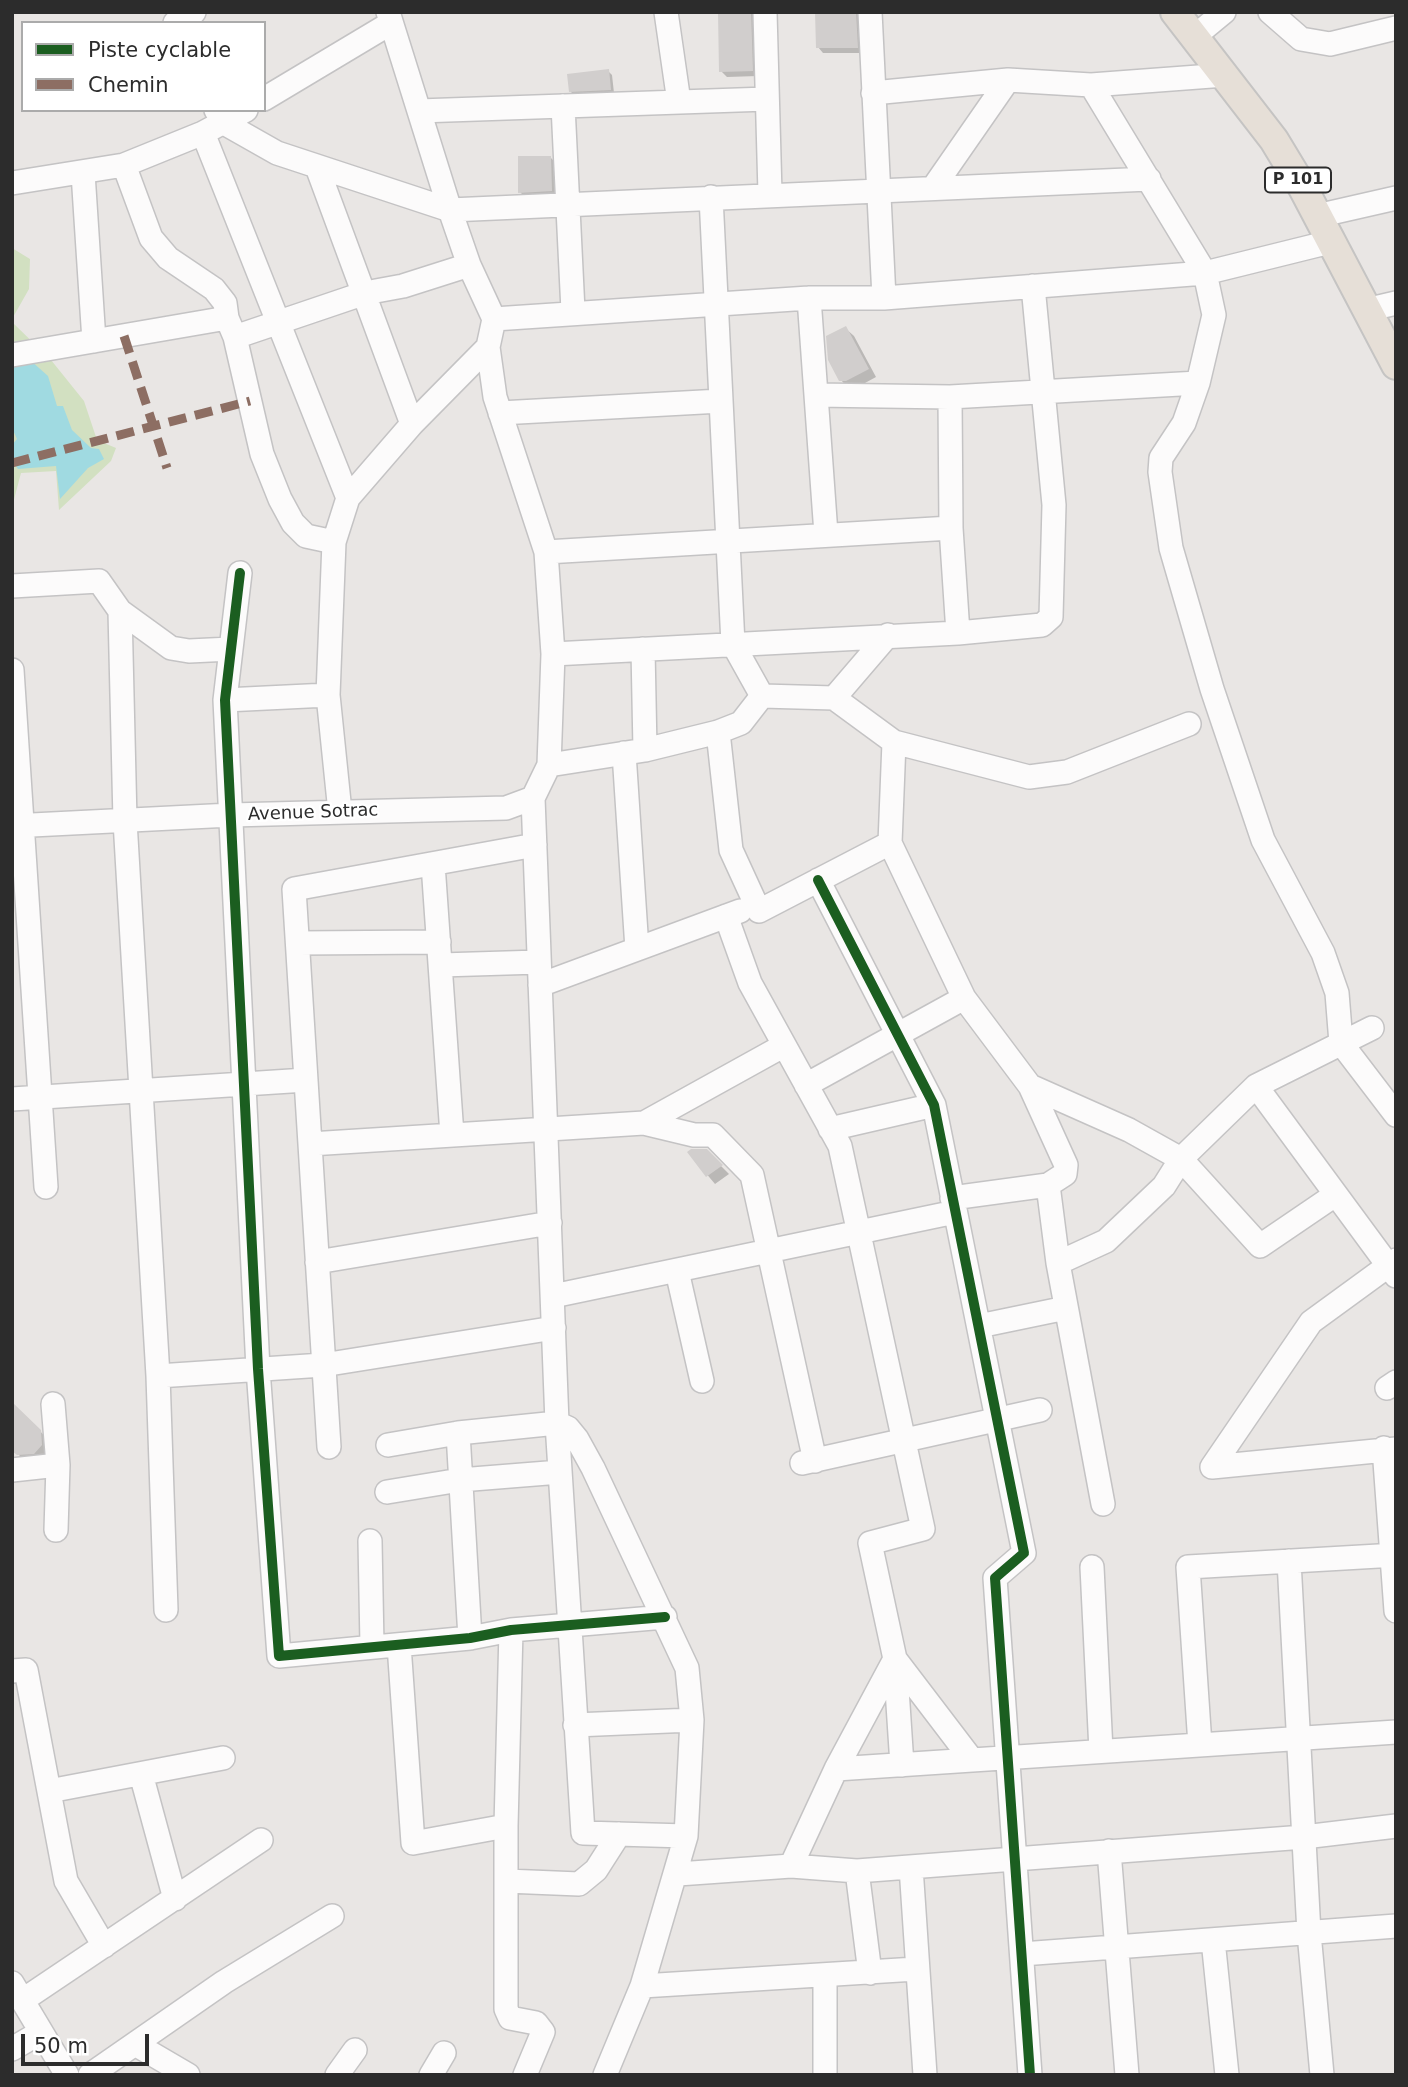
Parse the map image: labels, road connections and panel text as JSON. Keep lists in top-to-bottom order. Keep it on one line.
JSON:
{"streets":{"main road":["P 101"],"street":["Avenue Sotrac"]},"legend":["Piste cyclable","Chemin"],"scale_bar":"50 m"}
